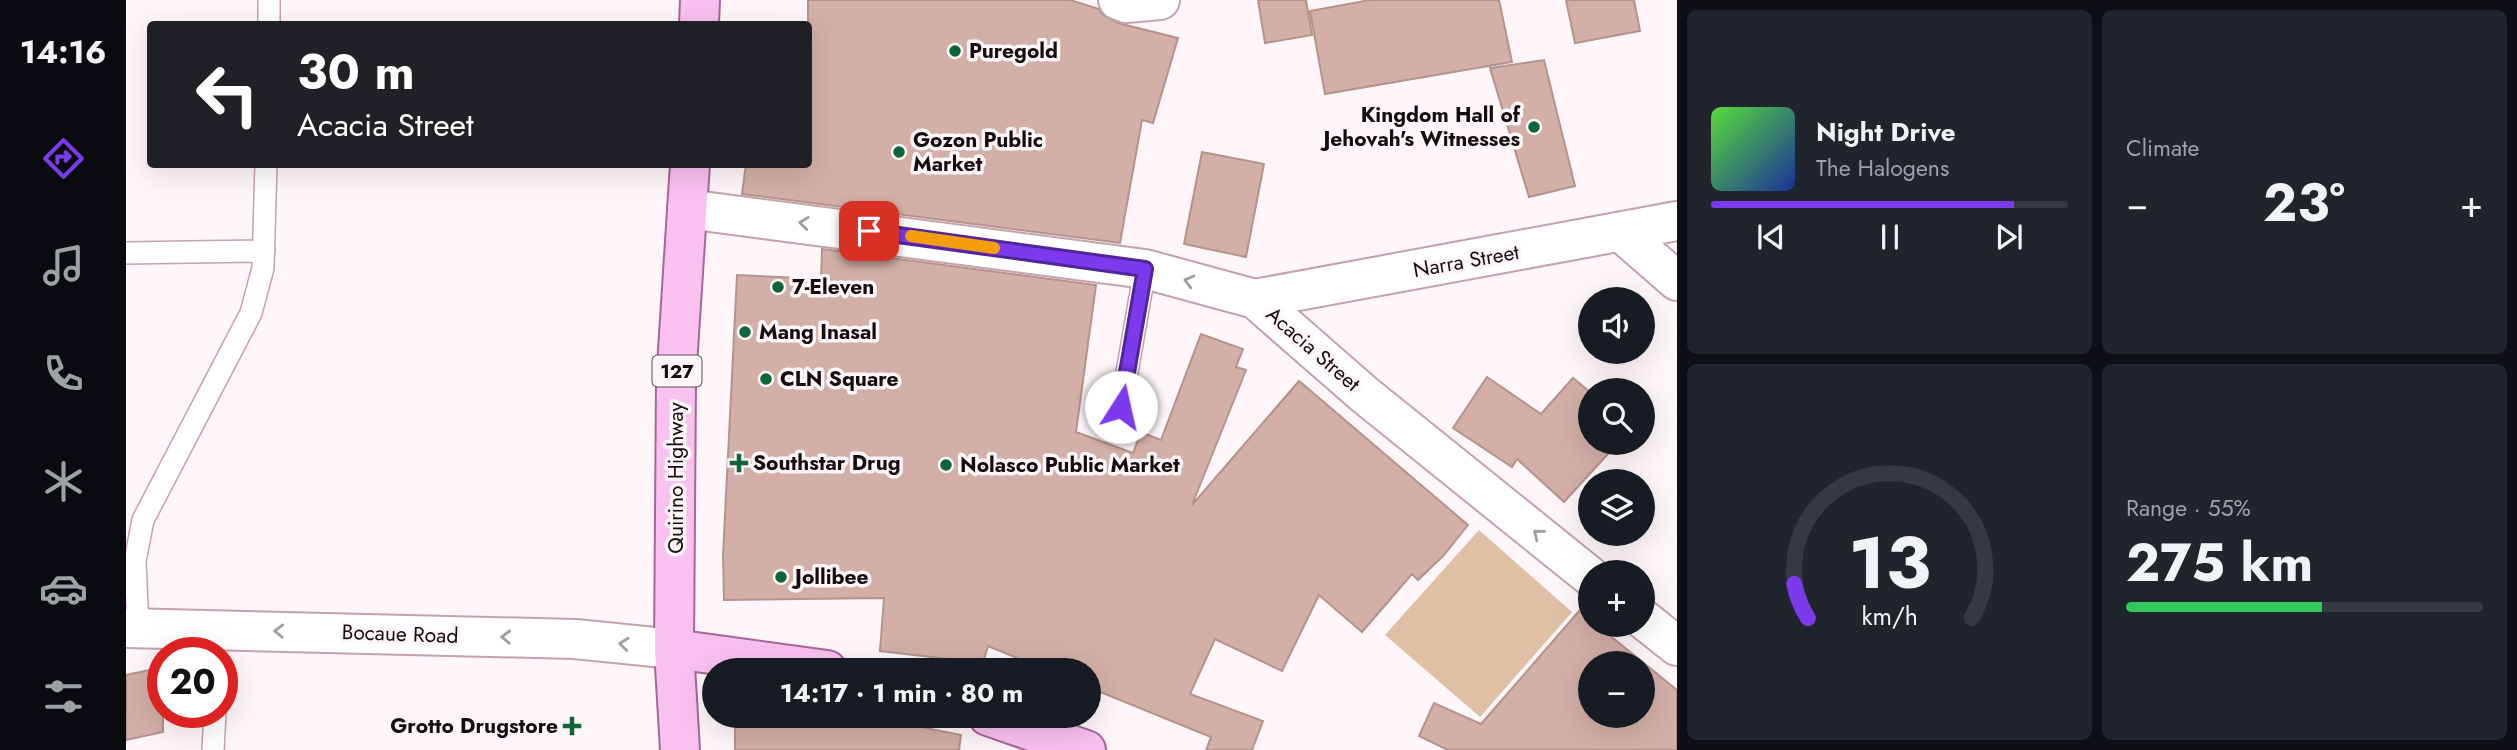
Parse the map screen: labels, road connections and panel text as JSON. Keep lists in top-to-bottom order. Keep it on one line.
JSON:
{"streets":{"main road":["127","Quirino Highway"],"street":["Narra Street","Acacia Street","Bocaue Road"]},"crossings":[["Narra Street","Acacia Street"],["Acacia Street","Quirino Highway"],["Quirino Highway","Bocaue Road"]],"one_way":["Acacia Street","Bocaue Road"],"places":{"other":["Puregold","Kingdom Hall of Jehovah's Witnesses","Gozon Public Market","7-Eleven","Mang Inasal","CLN Square","Nolasco Public Market","Jollibee"],"health":["Southstar Drug","Grotto Drugstore"]},"page":{"tabs":"14:16","tile":["Climate",["Range · 55%","275 km"]],"turn":["30 m","Acacia Street"],"song":["Night Drive","The Halogens"],"heat":["−","23°","+"],"map_buttons":["+","−"],"limit":"20","trip":"14:17 · 1 min · 80 m","gauge":["13","km/h"]}}
